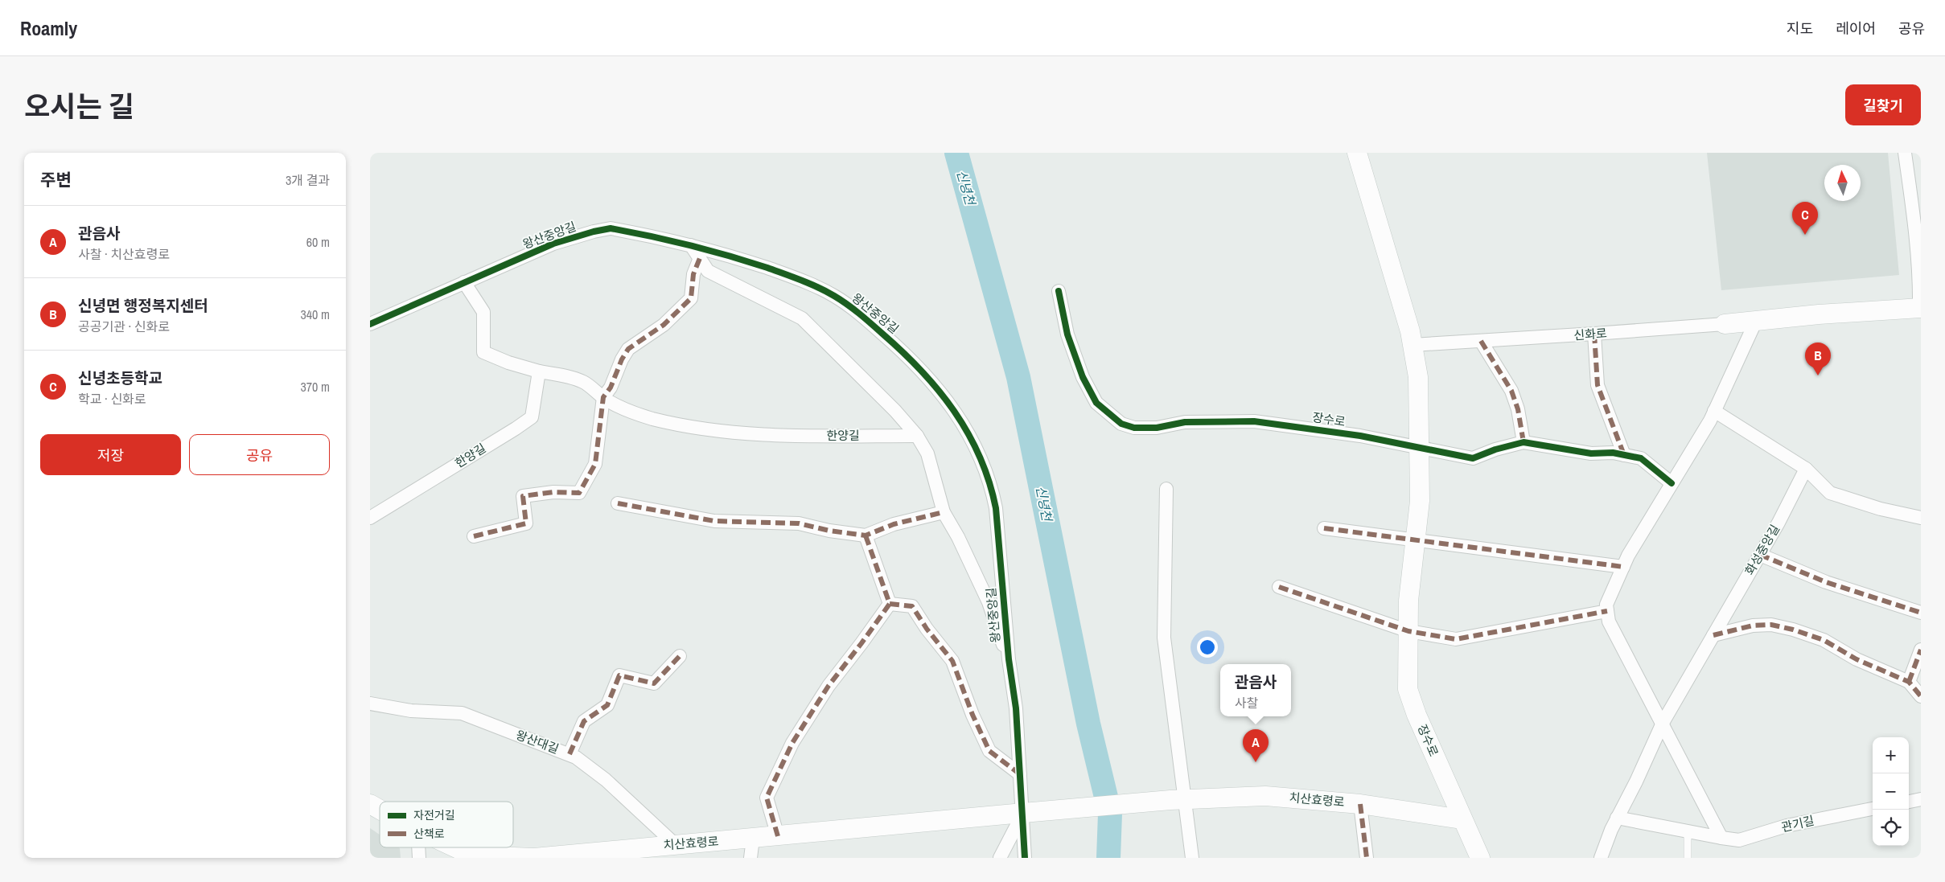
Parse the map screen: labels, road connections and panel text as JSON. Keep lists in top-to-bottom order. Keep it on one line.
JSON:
{"streets":{"main road":["장수로","치산효령로"],"street":["왕산중앙길","신화로","한양길","화성중앙길","왕산대길","관기길"]},"crossings":[["왕산중앙길","한양길"],["왕산중앙길","치산효령로"],["신화로","장수로"],["장수로","치산효령로"],["화성중앙길","관기길"],["왕산대길","치산효령로"]],"water":["신녕천"],"legend":["자전거길","산책로"],"north":"top","page":{"header":"Roamly","nav":["지도","레이어","공유"],"title":"오시는 길","buttons":["길찾기",["저장","공유"]],"heading":["주변","3개 결과"],"pins":["C","B","A"],"list":[{"mark":"A","name":"관음사","note":"사찰 · 치산효령로","value":"60 m"},{"mark":"B","name":"신녕면 행정복지센터","note":"공공기관 · 신화로","value":"340 m"},{"mark":"C","name":"신녕초등학교","note":"학교 · 신화로","value":"370 m"}],"popup":["관음사","사찰"],"map_buttons":["+","−"]}}
